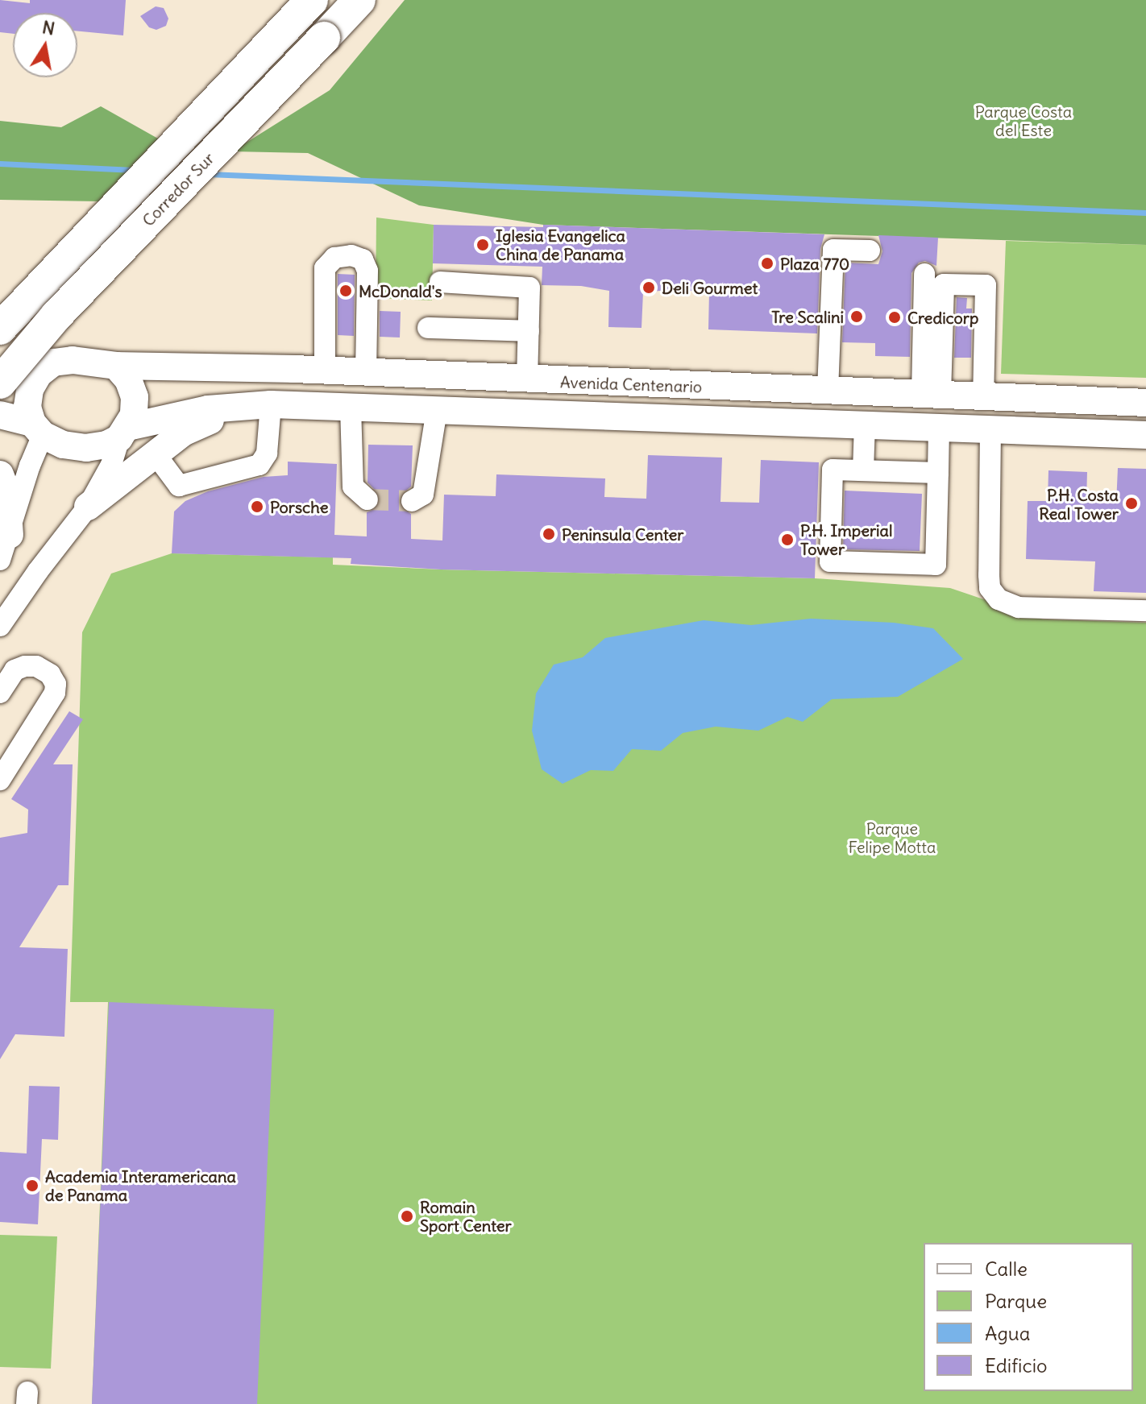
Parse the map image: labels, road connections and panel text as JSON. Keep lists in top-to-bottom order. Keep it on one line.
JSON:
{"streets":{"highway":["Corredor Sur"],"main road":["Avenida Centenario"]},"parks":["Parque Costa del Este","Parque Felipe Motta"],"places":["Iglesia Evangelica China de Panama","Plaza 770","Deli Gourmet","McDonald's","Tre Scalini","Credicorp","P.H. Costa Real Tower","Porsche","Peninsula Center","P.H. Imperial Tower","Academia Interamericana de Panama","Romain Sport Center"],"legend":["Calle","Parque","Agua","Edificio"],"north":"top"}
